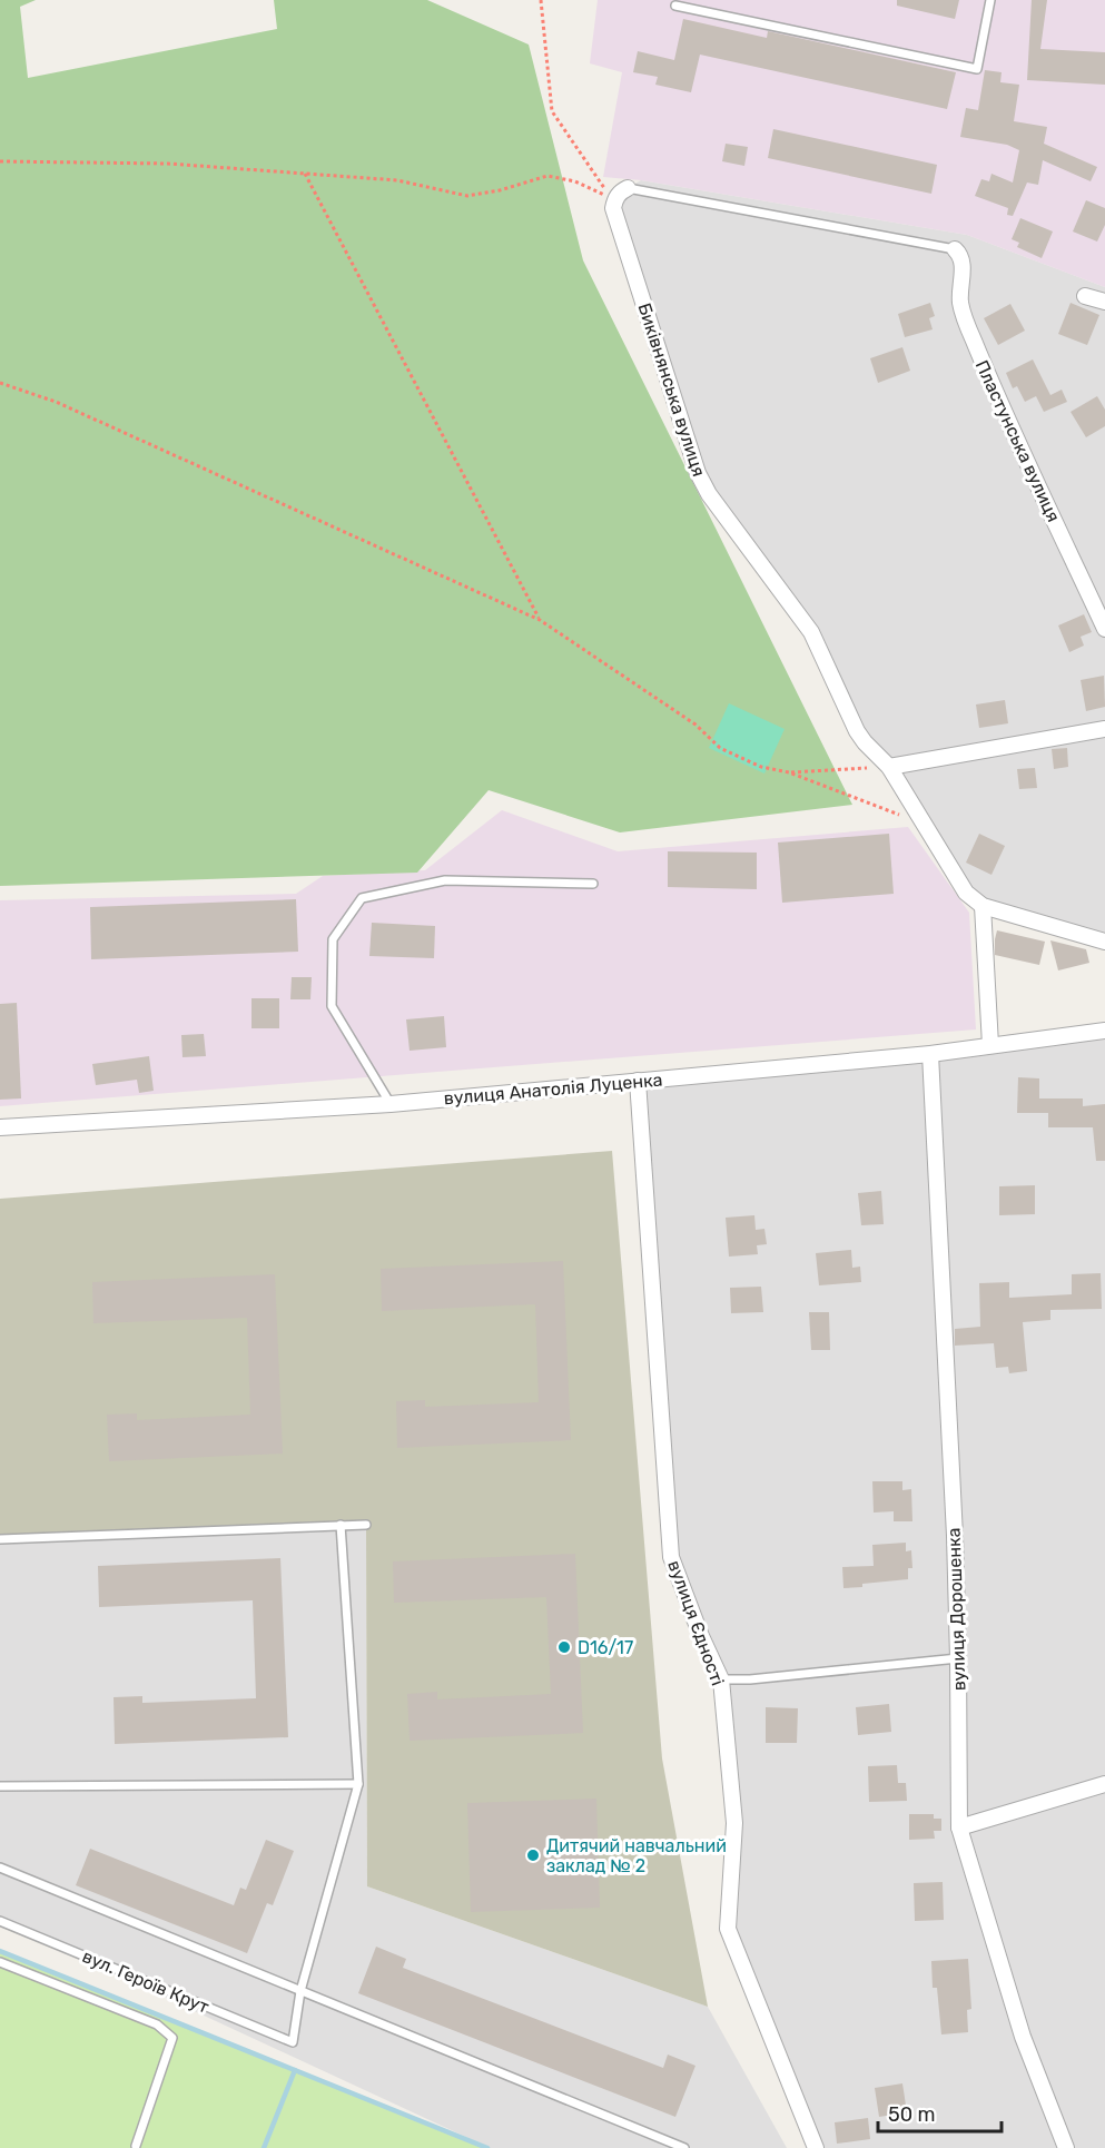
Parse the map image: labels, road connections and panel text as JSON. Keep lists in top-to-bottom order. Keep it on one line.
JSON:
{"streets":{"street":["Биківнянська вулиця","Пластунська вулиця","вулиця Анатолія Луценка","вулиця Дорошенка","вулиця Єдності"],"lane":["вул. Героїв Крут"]},"crossings":[["вулиця Анатолія Луценка","вулиця Дорошенка"],["вулиця Анатолія Луценка","вулиця Єдності"]],"places":["D16/17","Дитячий навчальний заклад № 2"],"scale_bar":"50 m"}
